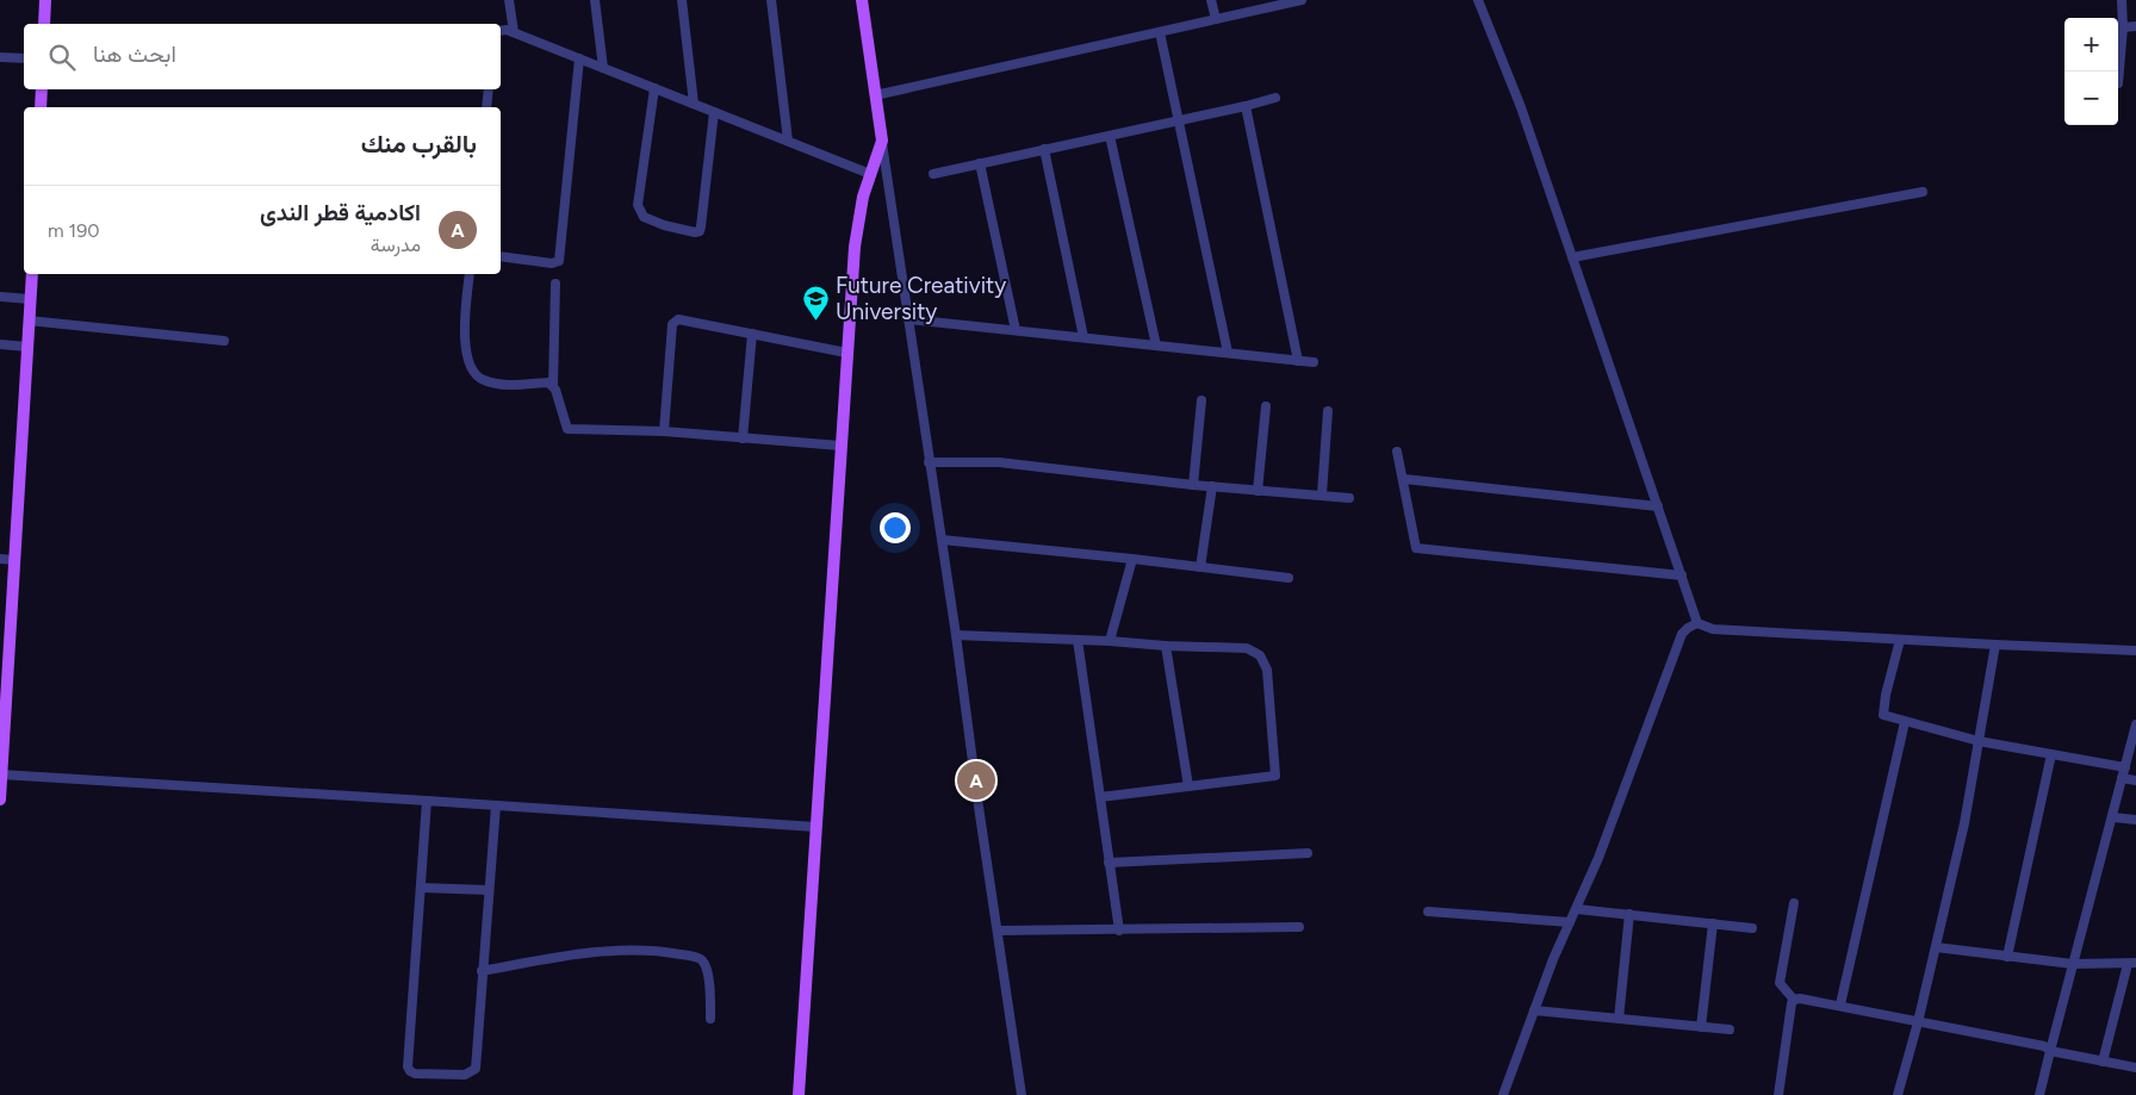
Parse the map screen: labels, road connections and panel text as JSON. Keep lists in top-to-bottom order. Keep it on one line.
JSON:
{"places":{"school or university":["Future Creativity University"]},"page":{"map_buttons":["+","−"],"search":"ابحث هنا","heading":"بالقرب منك","list":[{"mark":"A","name":"اكادمية قطر الندى","note":"مدرسة","value":"190 m"}],"pins":"A"}}
